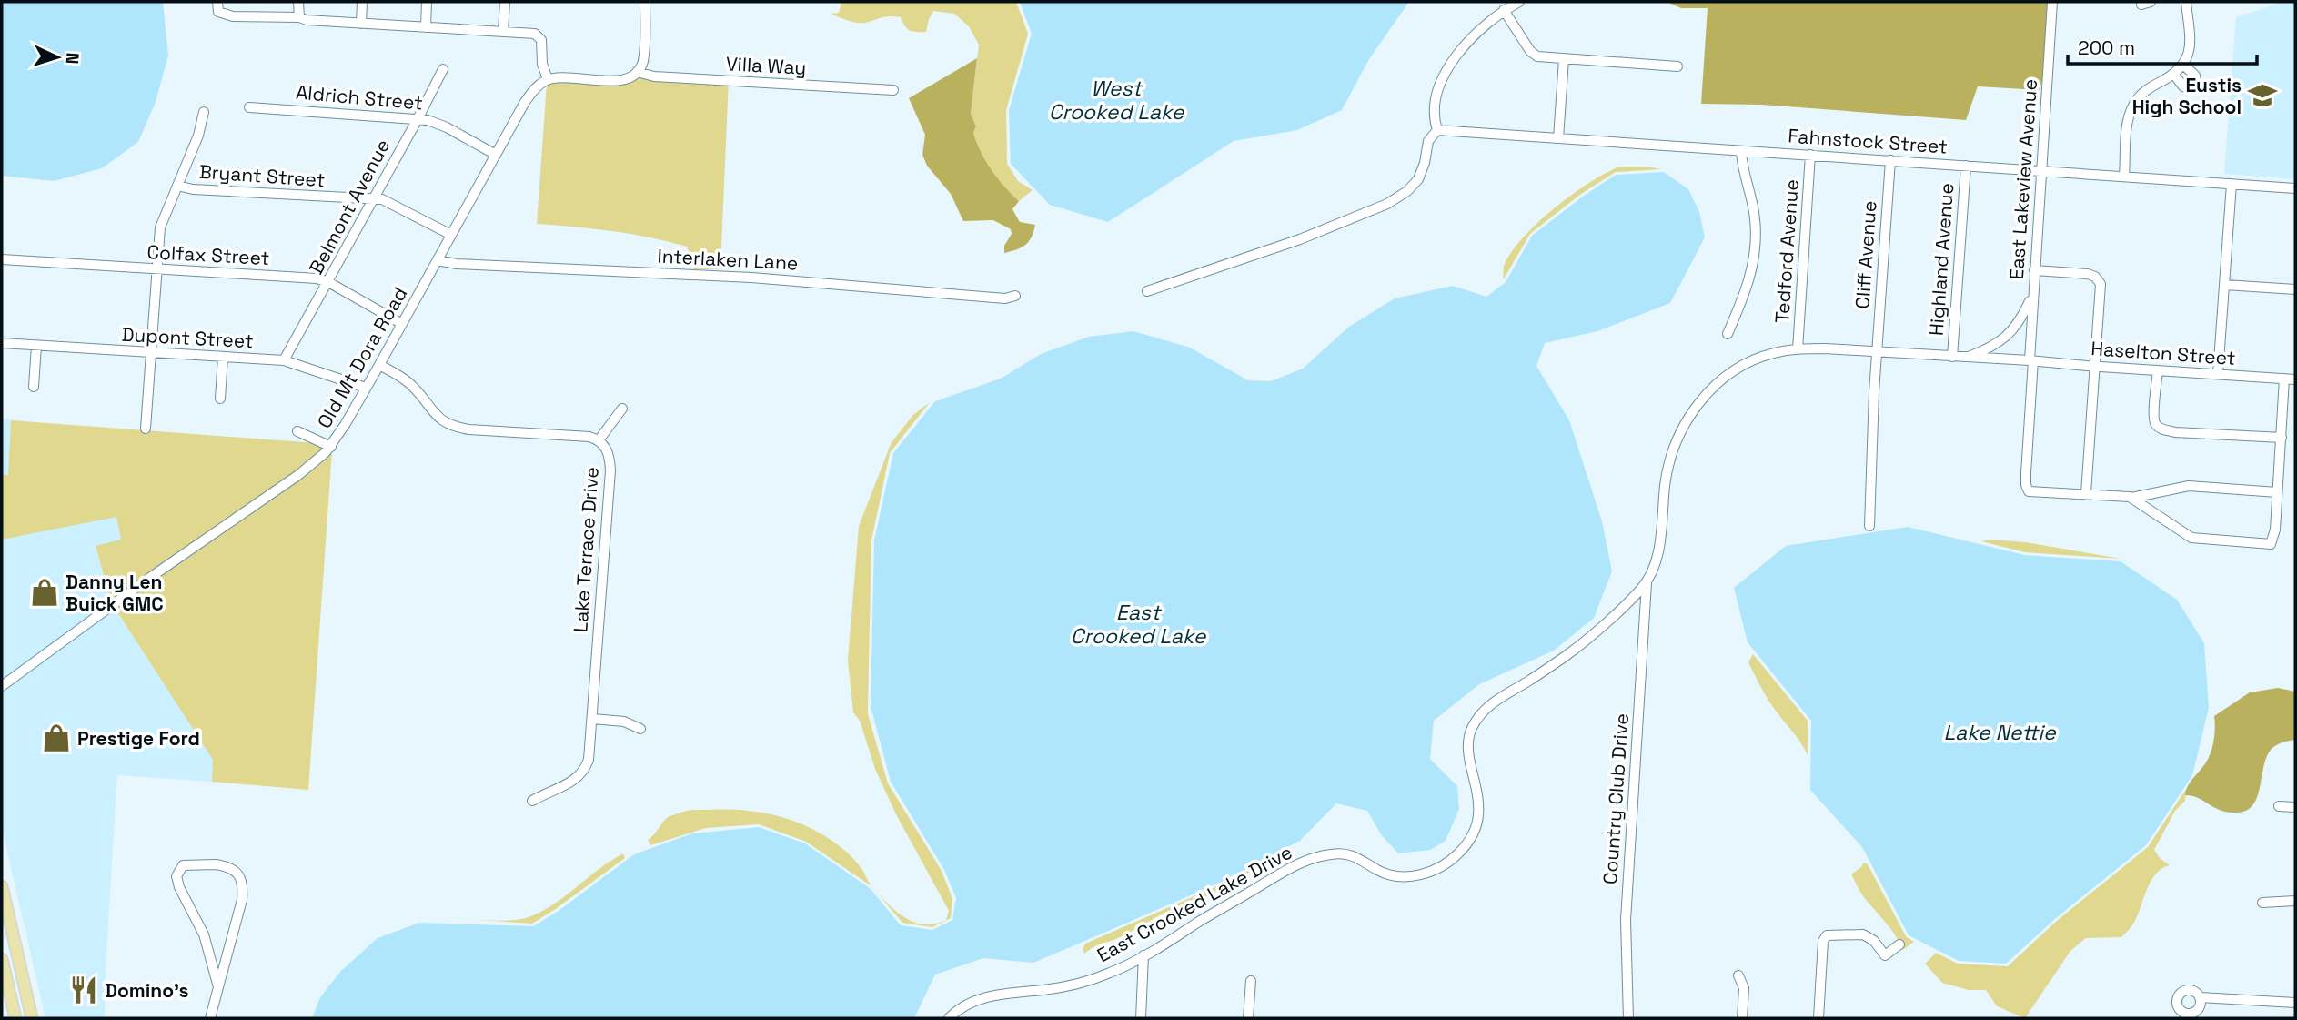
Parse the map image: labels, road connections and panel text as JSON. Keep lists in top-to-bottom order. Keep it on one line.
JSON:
{"streets":{"street":["Villa Way","Aldrich Street","Fahnstock Street","Bryant Street","East Lakeview Avenue","Belmont Avenue","Tedford Avenue","Colfax Street","Cliff Avenue","Interlaken Lane","Highland Avenue","Dupont Street","Haselton Street","Old Mt Dora Road","Lake Terrace Drive","Country Club Drive","East Crooked Lake Drive"]},"crossings":[["Aldrich Street","Belmont Avenue"],["Aldrich Street","Old Mt Dora Road"],["Fahnstock Street","East Lakeview Avenue"],["Fahnstock Street","Tedford Avenue"],["Fahnstock Street","Cliff Avenue"],["Fahnstock Street","Highland Avenue"],["Bryant Street","Belmont Avenue"],["Bryant Street","Old Mt Dora Road"],["East Lakeview Avenue","Haselton Street"],["East Lakeview Avenue","East Crooked Lake Drive"],["Belmont Avenue","Colfax Street"],["Belmont Avenue","Dupont Street"],["Tedford Avenue","East Crooked Lake Drive"],["Colfax Street","Old Mt Dora Road"],["Cliff Avenue","East Crooked Lake Drive"],["Interlaken Lane","Old Mt Dora Road"],["Highland Avenue","East Crooked Lake Drive"],["Dupont Street","Old Mt Dora Road"],["Haselton Street","East Crooked Lake Drive"],["Old Mt Dora Road","Lake Terrace Drive"],["Country Club Drive","East Crooked Lake Drive"]],"water":["West Crooked Lake","East Crooked Lake","Lake Nettie"],"places":{"school or university":["Eustis High School"],"shop":["Danny Len Buick GMC","Prestige Ford"],"restaurant":["Domino's"]},"scale_bar":"200 m","north":"right"}
